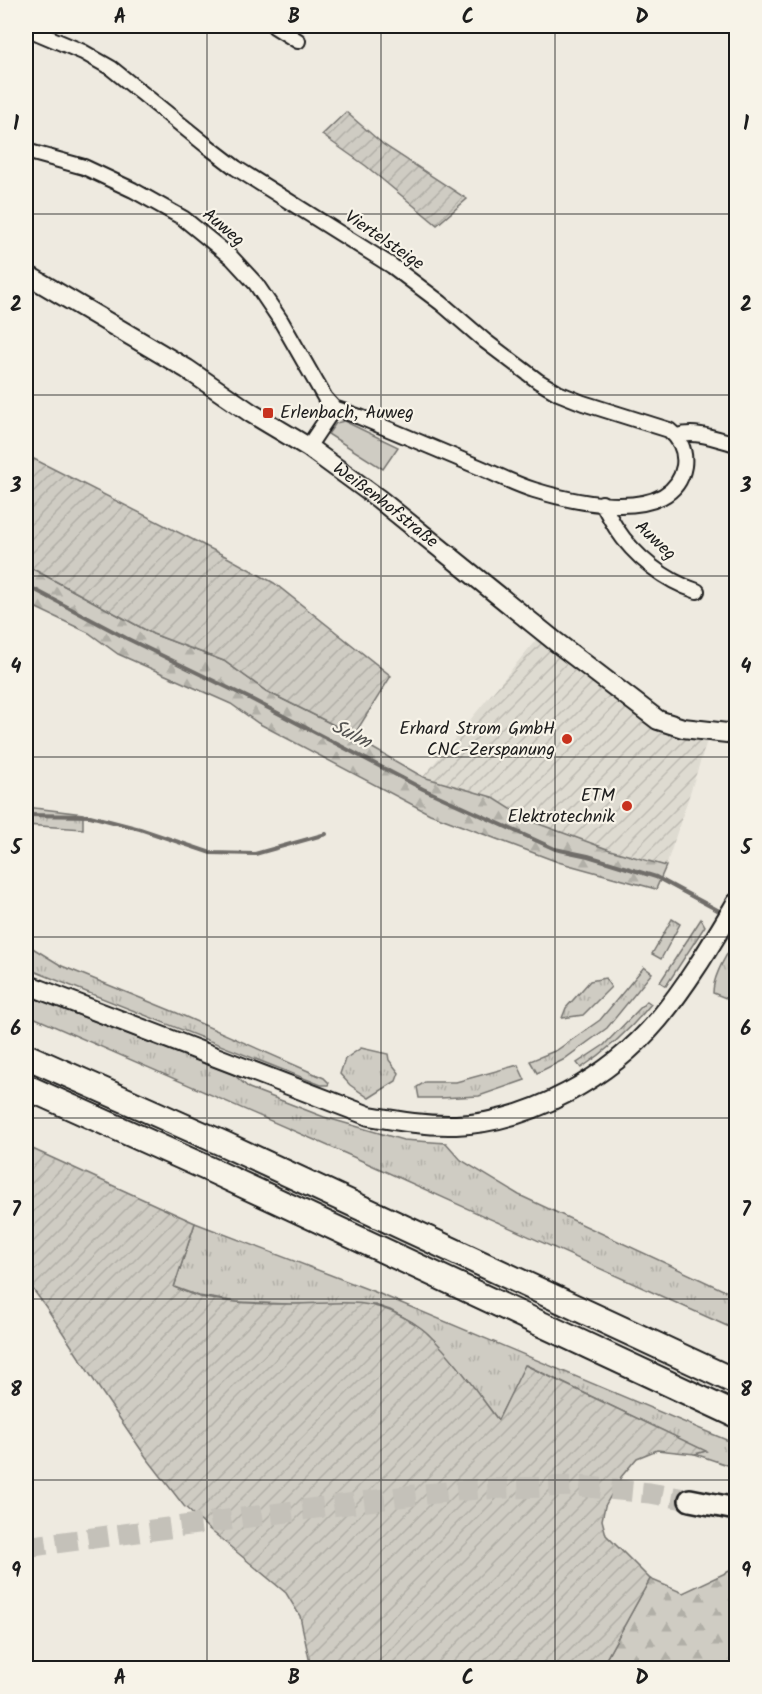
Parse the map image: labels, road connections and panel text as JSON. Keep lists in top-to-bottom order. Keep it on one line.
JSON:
{"streets":{"street":["Auweg","Viertelsteige","Weißenhofstraße"]},"crossings":[["Auweg","Viertelsteige"]],"water":["Sulm"],"places":{"transit":["Erlenbach, Auweg"],"other":["Erhard Strom GmbH CNC-Zerspanung","ETM Elektrotechnik"]},"grid":{"columns":["A","B","C","D"],"rows":["1","2","3","4","5","6","7","8","9"]}}
